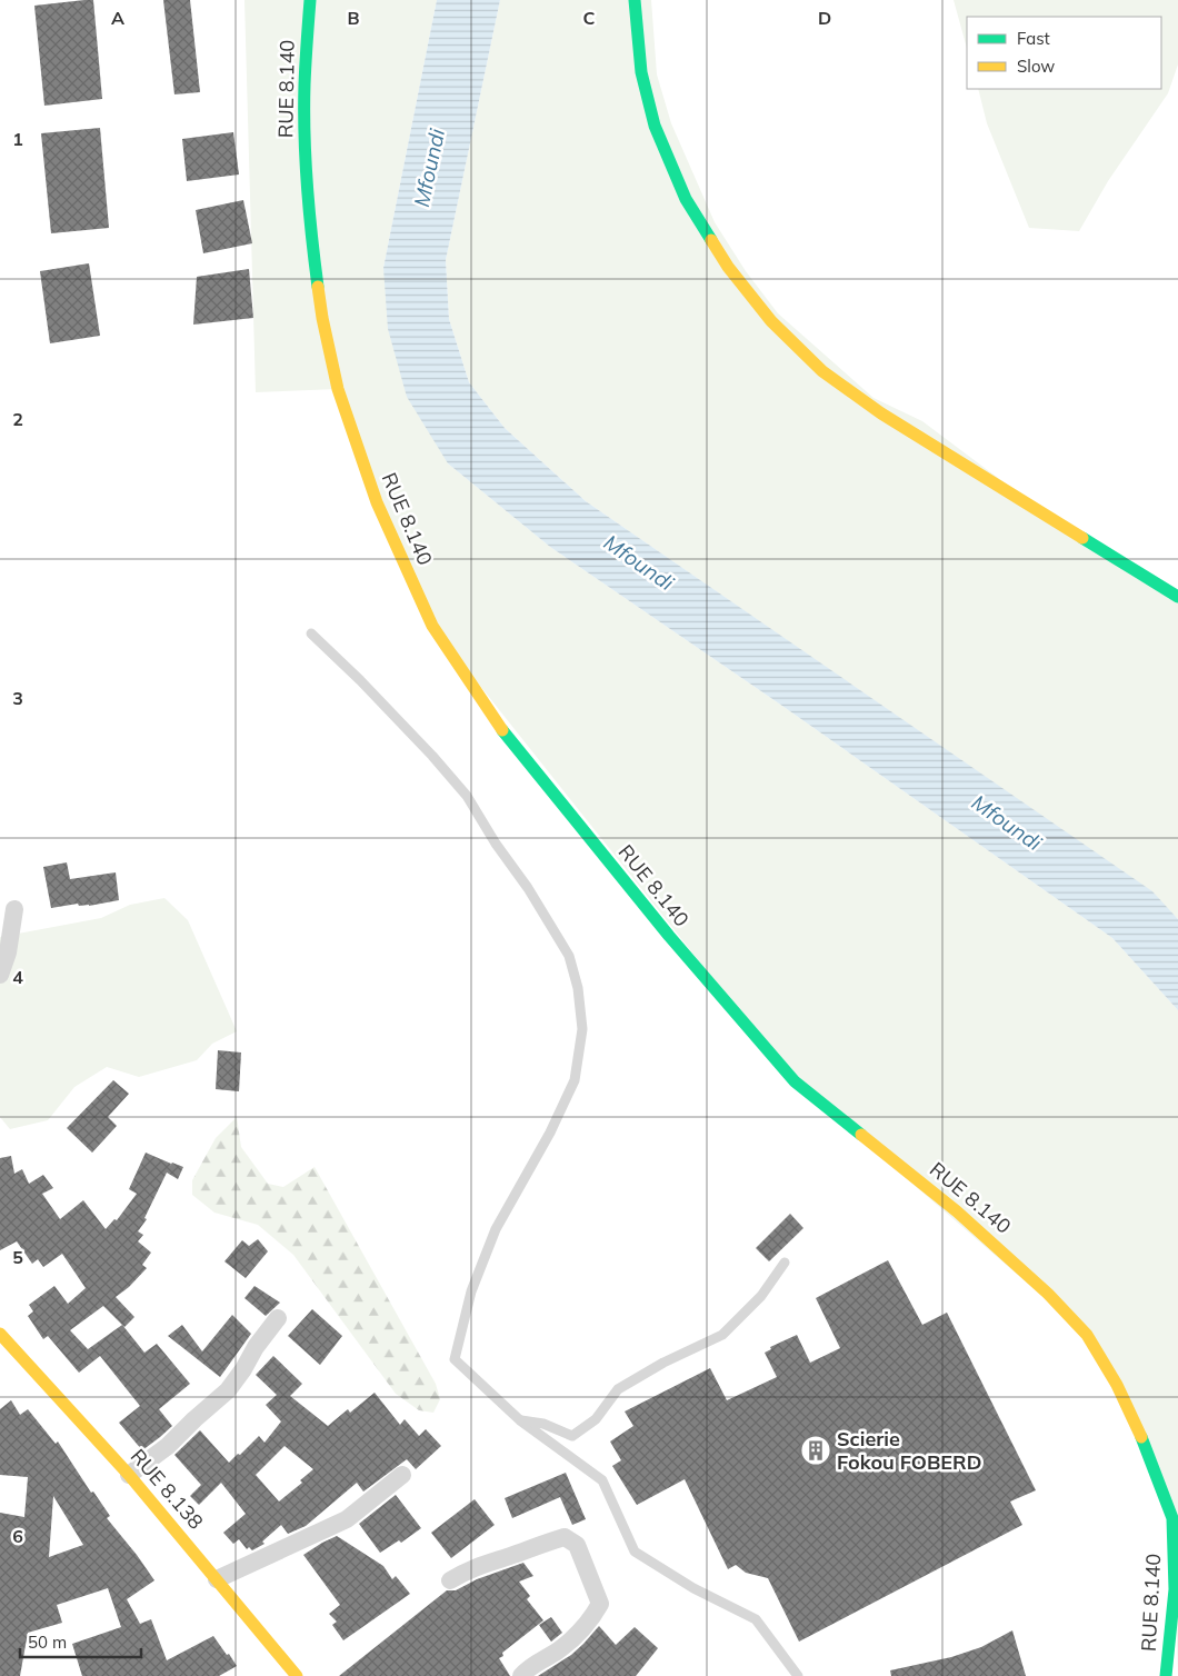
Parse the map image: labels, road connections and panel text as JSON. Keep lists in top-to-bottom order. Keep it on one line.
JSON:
{"streets":{"main road":["RUE 8.140","RUE 8.138"]},"water":["Mfoundi"],"places":{"building":["Scierie Fokou FOBERD"]},"legend":["Fast","Slow"],"scale_bar":"50 m","grid":{"columns":["A","B","C","D"],"rows":["1","2","3","4","5","6"]}}
